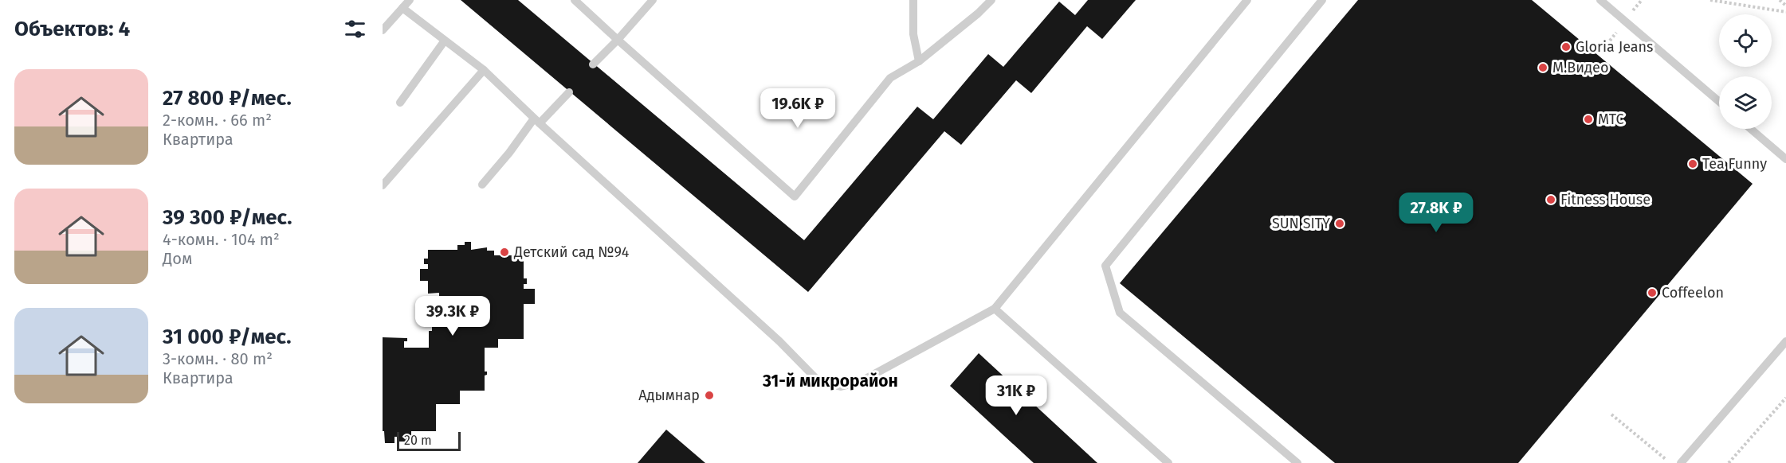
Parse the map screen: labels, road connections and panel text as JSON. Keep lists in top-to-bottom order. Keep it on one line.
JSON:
{"districts":["31-й микрорайон"],"places":["Gloria Jeans","М.Видео","МТС","Tea Funny","Fitness House","SUN SITY","Детский сад №94","Coffeelon","Адымнар"],"scale_bar":"20 m","page":{"heading":"Объектов: 4","list":[{"name":"27 800 ₽/мес.","note":"2-комн. · 66 m² · Квартира"},{"name":"39 300 ₽/мес.","note":"4-комн. · 104 m² · Дом"},{"name":"31 000 ₽/мес.","note":"3-комн. · 80 m² · Квартира"}],"price":["19.6K ₽","27.8K ₽","39.3K ₽","31K ₽"],"scale":"20 m"}}
